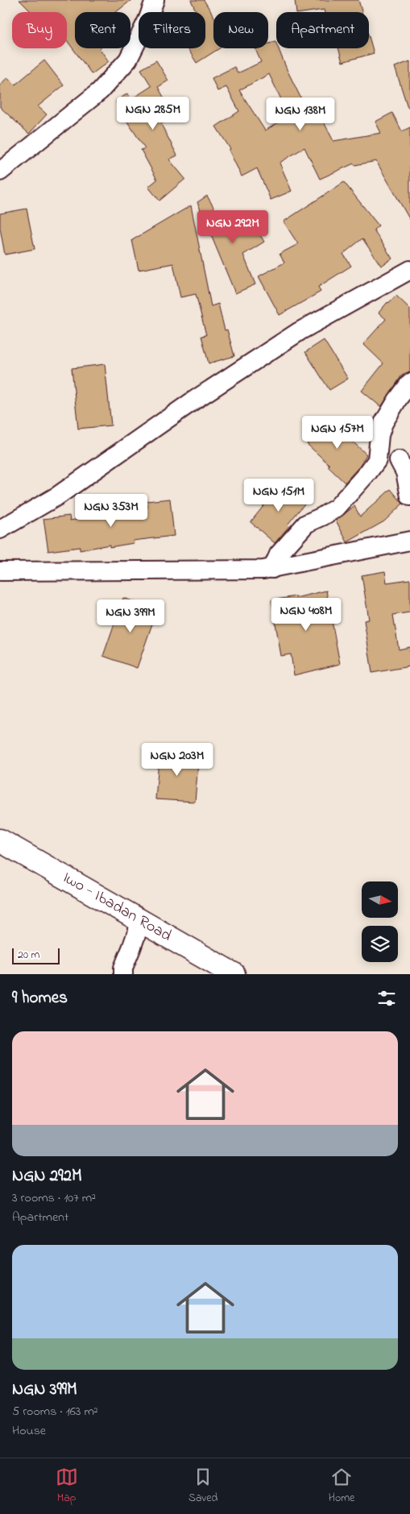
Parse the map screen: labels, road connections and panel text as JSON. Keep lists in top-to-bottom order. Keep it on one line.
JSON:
{"streets":{"main road":["Iwo - Ibadan Road"]},"scale_bar":"20 m","north":"right","page":{"chip":["Buy","Rent","Filters","New","Apartment"],"price":["NGN 285M","NGN 138M","NGN 292M","NGN 157M","NGN 151M","NGN 353M","NGN 408M","NGN 399M","NGN 203M"],"scale":"20 m","heading":"9 homes","list":[{"name":"NGN 292M","note":"3 rooms · 107 m² · Apartment"},{"name":"NGN 399M","note":"5 rooms · 163 m² · House"}],"tabs":["Map","Saved","Home"]}}
